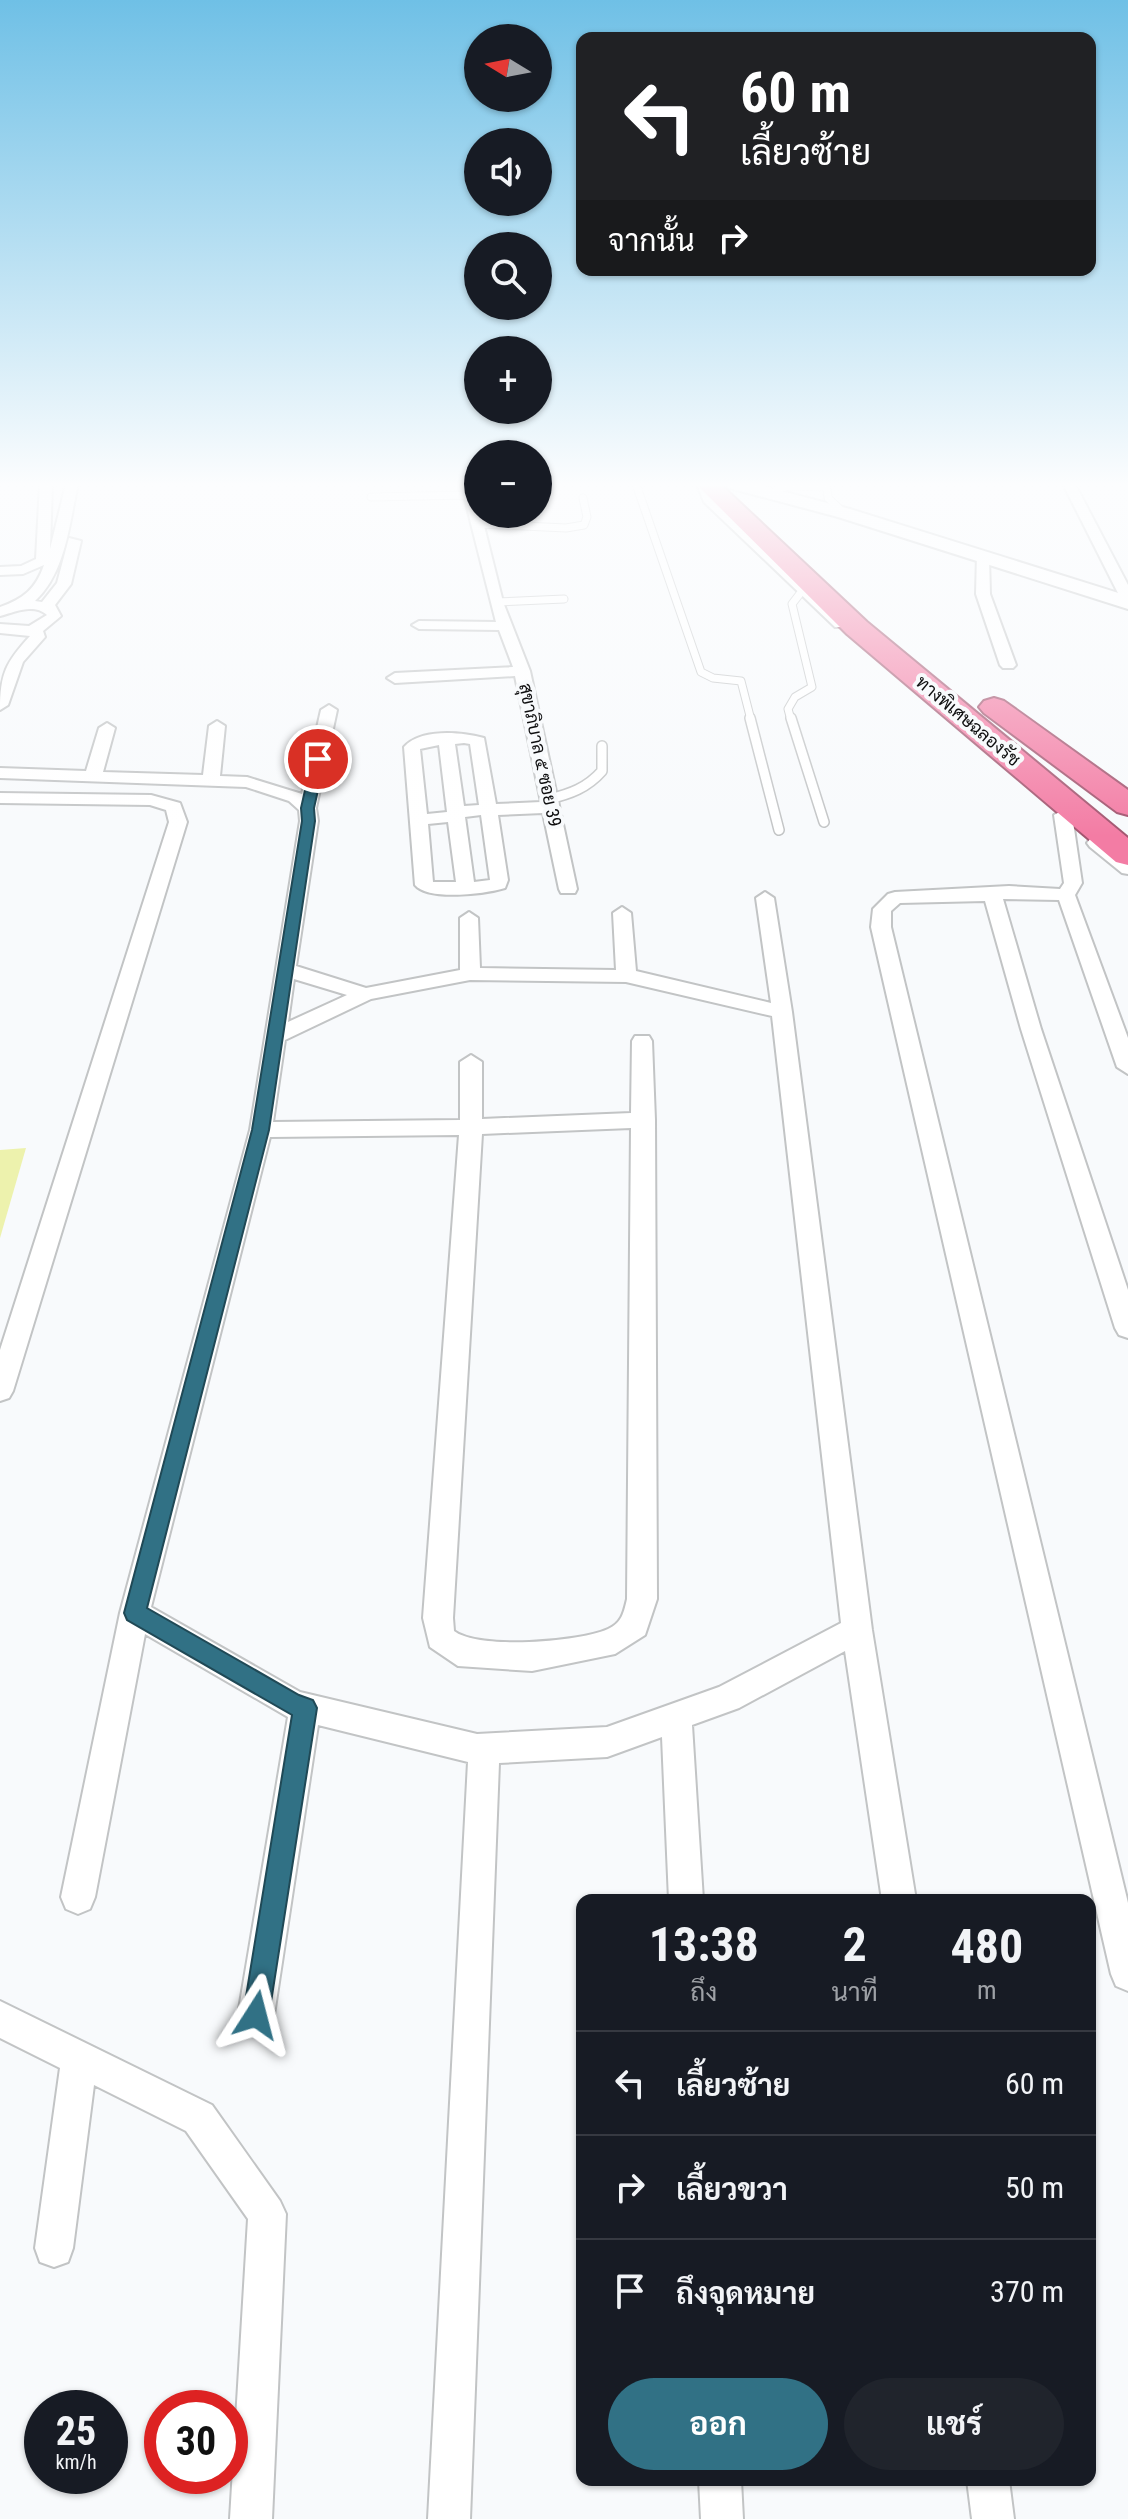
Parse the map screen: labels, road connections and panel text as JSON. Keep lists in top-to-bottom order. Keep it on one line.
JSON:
{"streets":{"highway":["ทางพิเศษฉลองรัช"],"street":["สุขาภิบาล ๕ ซอย 39"]},"north":"left","page":{"map_buttons":["+","−"],"turn":["60 m","เลี้ยวซ้าย"],"then":"จากนั้น","eta":["13:38","ถึง","2","นาที","480","m"],"list":[{"name":"เลี้ยวซ้าย","value":"60 m"},{"name":"เลี้ยวขวา","value":"50 m"},{"name":"ถึงจุดหมาย","value":"370 m"}],"buttons":["ออก","แชร์"],"speed":"25 km/h","limit":"30"}}
